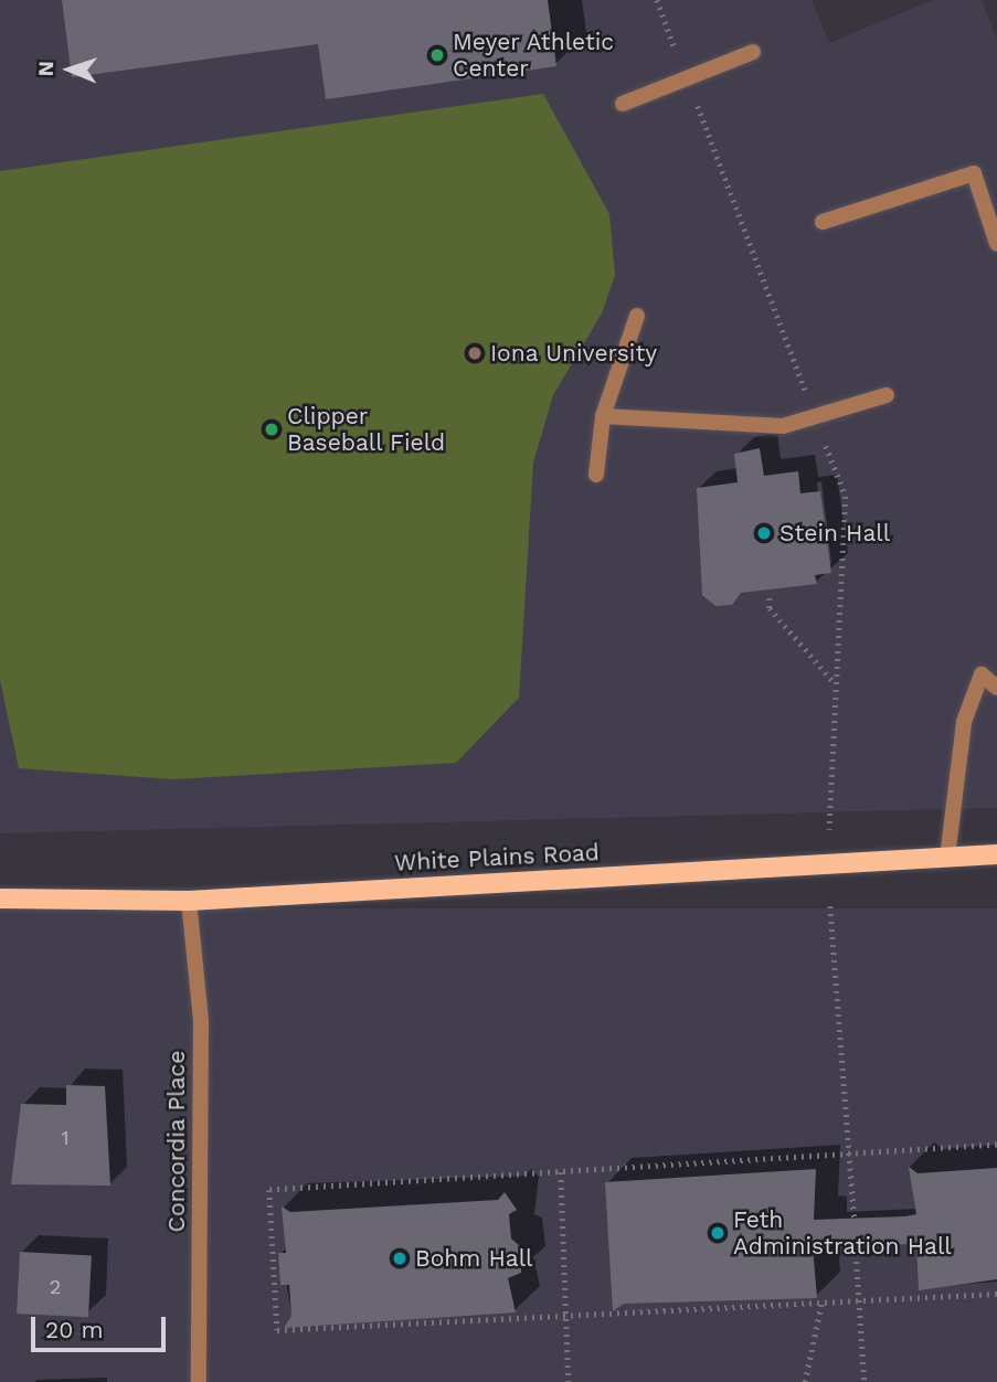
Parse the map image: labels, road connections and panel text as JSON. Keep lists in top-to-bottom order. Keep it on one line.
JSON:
{"streets":{"main road":["White Plains Road"],"street":["Concordia Place"]},"crossings":[["White Plains Road","Concordia Place"]],"places":["Meyer Athletic Center","Iona University","Clipper Baseball Field","Stein Hall","Feth Administration Hall","Bohm Hall"],"house_numbers":["1","2"],"scale_bar":"20 m","north":"left"}
